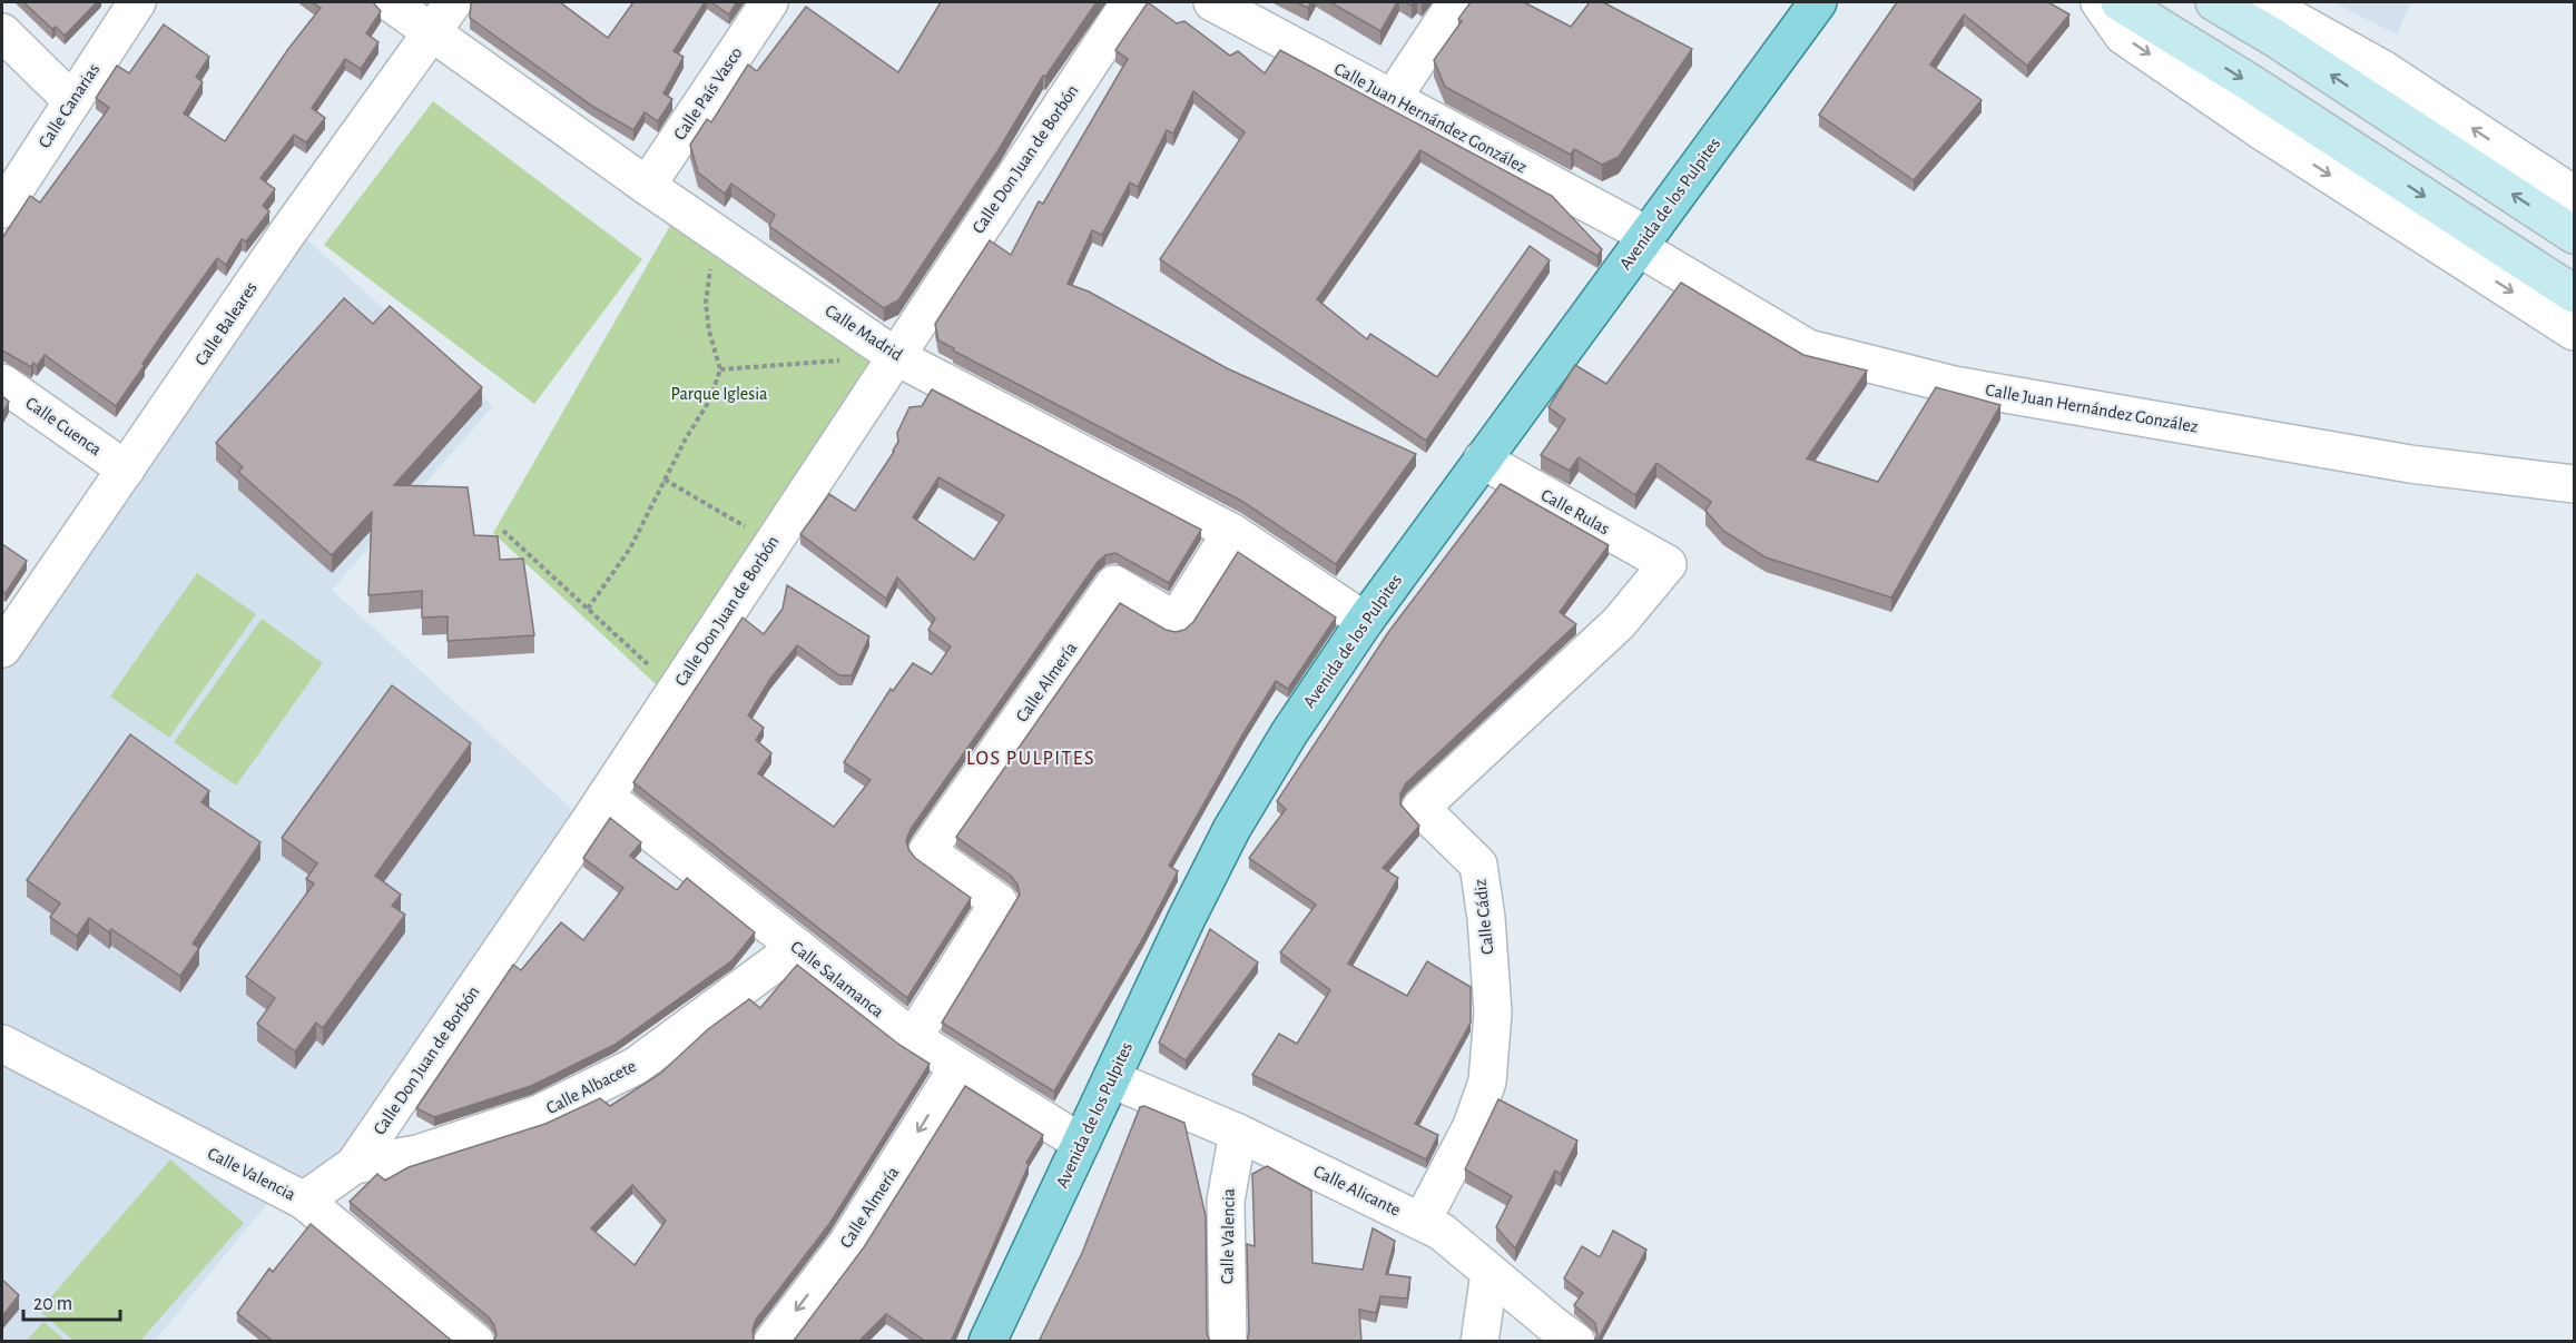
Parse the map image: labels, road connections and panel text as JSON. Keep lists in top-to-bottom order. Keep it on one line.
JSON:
{"streets":{"main road":["Avenida de los Pulpites"],"street":["Calle País Vasco","Calle Canarias","Calle Juan Hernández González","Calle Don Juan de Borbón","Calle Baleares","Calle Madrid","Calle Cuenca","Calle Rulas","Calle Almería","Calle Cádiz","Calle Salamanca","Calle Albacete","Calle Valencia","Calle Alicante"]},"crossings":[["Calle País Vasco","Calle Madrid"],["Calle Juan Hernández González","Avenida de los Pulpites"],["Calle Don Juan de Borbón","Calle Madrid"],["Calle Don Juan de Borbón","Calle Salamanca"],["Calle Don Juan de Borbón","Calle Albacete"],["Calle Don Juan de Borbón","Calle Valencia"],["Avenida de los Pulpites","Calle Madrid"],["Avenida de los Pulpites","Calle Rulas"],["Avenida de los Pulpites","Calle Salamanca"],["Avenida de los Pulpites","Calle Alicante"],["Calle Baleares","Calle Madrid"],["Calle Baleares","Calle Cuenca"],["Calle Madrid","Calle Almería"],["Calle Rulas","Calle Cádiz"],["Calle Almería","Calle Salamanca"],["Calle Cádiz","Calle Alicante"],["Calle Salamanca","Calle Albacete"],["Calle Valencia","Calle Alicante"]],"districts":["LOS PULPITES"],"parks":["Parque Iglesia"],"scale_bar":"20 m"}
